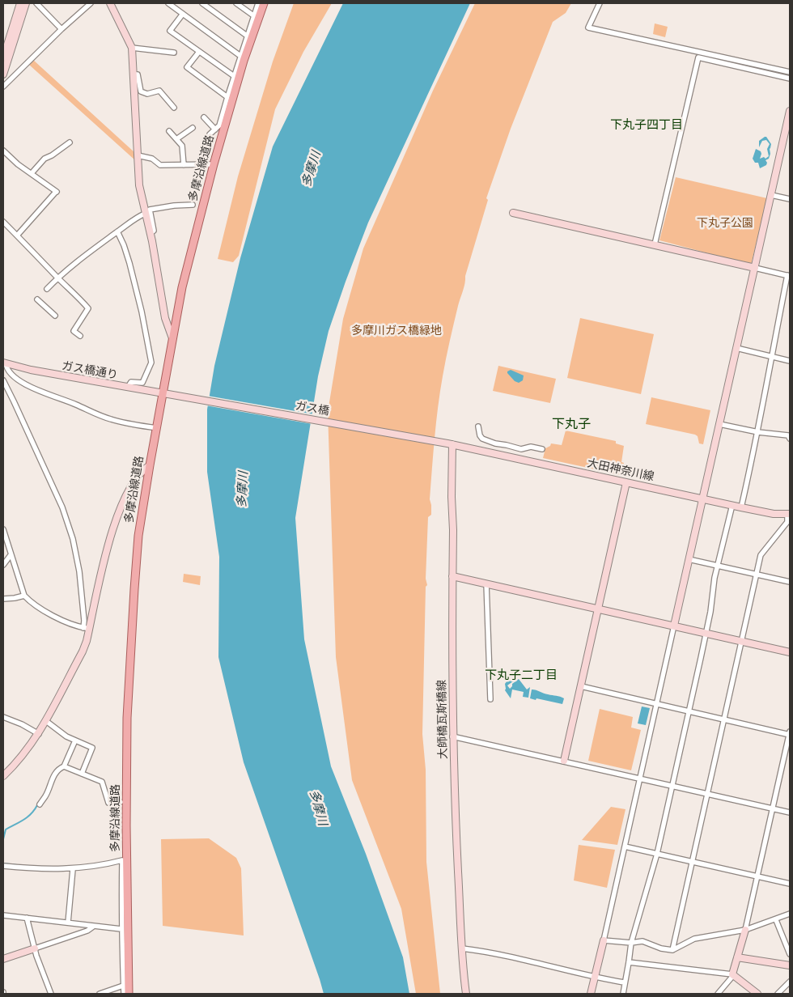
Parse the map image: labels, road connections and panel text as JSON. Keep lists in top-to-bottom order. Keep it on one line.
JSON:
{"streets":{"main road":["多摩沿線道路"],"street":["ガス橋通り","ガス橋","大田神奈川線","大師橋瓦斯橋線"]},"crossings":[["多摩沿線道路","ガス橋通り"],["ガス橋通り","ガス橋"],["ガス橋","大田神奈川線"],["ガス橋","大師橋瓦斯橋線"],["大田神奈川線","大師橋瓦斯橋線"]],"districts":["下丸子四丁目","下丸子","下丸子二丁目"],"water":["多摩川"],"parks":["下丸子公園","多摩川ガス橋緑地"]}
